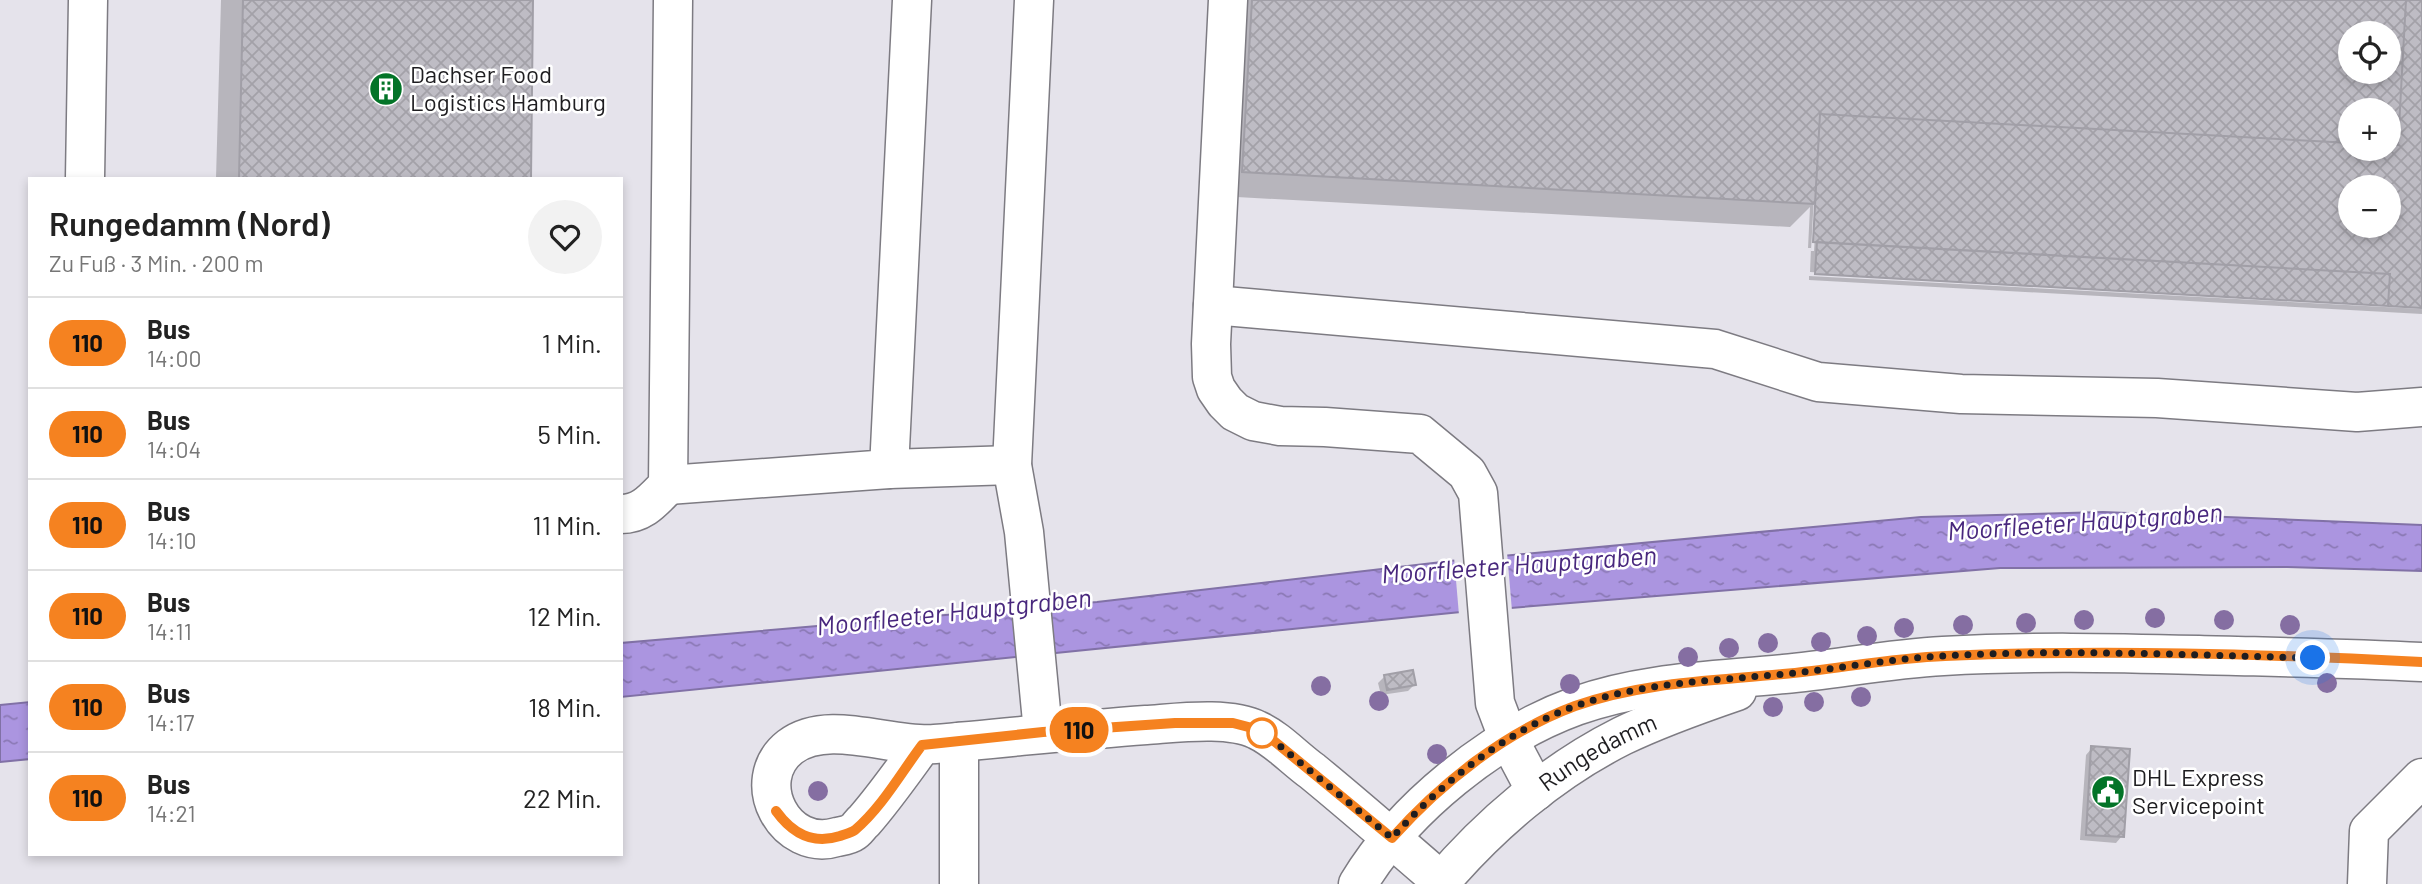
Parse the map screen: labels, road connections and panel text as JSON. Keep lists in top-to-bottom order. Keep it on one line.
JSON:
{"streets":{"street":["Rungedamm"]},"water":["Moorfleeter Hauptgraben"],"places":{"building":["Dachser Food Logistics Hamburg"],"public building":["DHL Express Servicepoint"]},"lines":["bus line 110"],"page":{"on_map":"110","map_buttons":["+","−"],"heading":["Rungedamm (Nord)","Zu Fuß · 3 Min. · 200 m"],"list":[{"mark":"110","name":"Bus","note":"14:00","value":"1 Min."},{"mark":"110","name":"Bus","note":"14:04","value":"5 Min."},{"mark":"110","name":"Bus","note":"14:10","value":"11 Min."},{"mark":"110","name":"Bus","note":"14:11","value":"12 Min."},{"mark":"110","name":"Bus","note":"14:17","value":"18 Min."},{"mark":"110","name":"Bus","note":"14:21","value":"22 Min."}]}}
